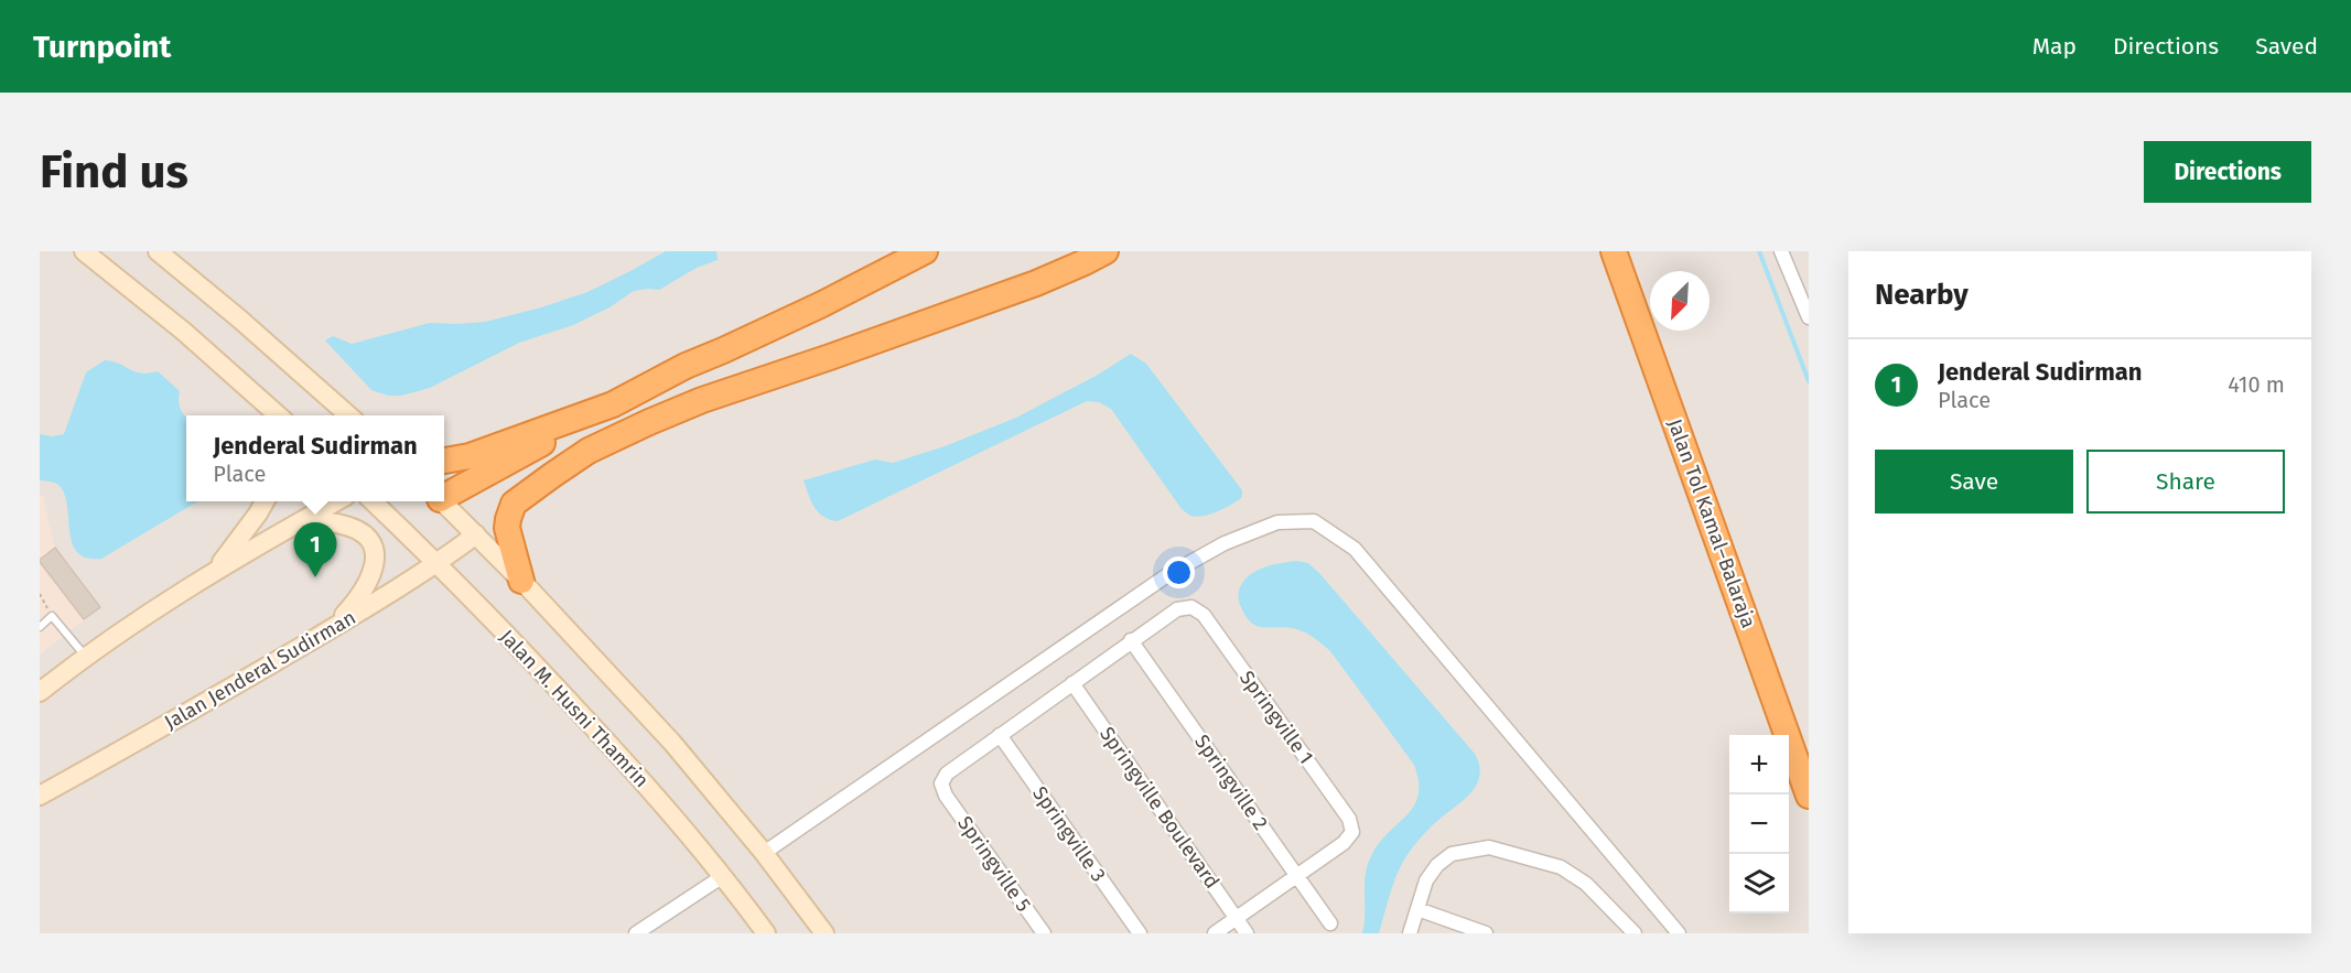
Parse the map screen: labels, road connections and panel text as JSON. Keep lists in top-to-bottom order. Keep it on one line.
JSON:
{"streets":{"highway":["Jalan Tol Kamal–Balaraja"],"main road":["Jalan Jenderal Sudirman","Jalan M. Husni Thamrin"],"street":["Springville 1","Springville 2","Springville Boulevard","Springville 3","Springville 5"]},"crossings":[["Jalan Jenderal Sudirman","Jalan M. Husni Thamrin"],["Springville 1","Springville 2"],["Springville 3","Springville 5"]],"north":"bottom left","page":{"header":"Turnpoint","nav":["Map","Directions","Saved"],"buttons":["Directions",["Save","Share"]],"title":"Find us","heading":"Nearby","list":[{"mark":"1","name":"Jenderal Sudirman","note":"Place","value":"410 m"}],"popup":["Jenderal Sudirman","Place"],"pins":"1","map_buttons":["+","−"]}}
